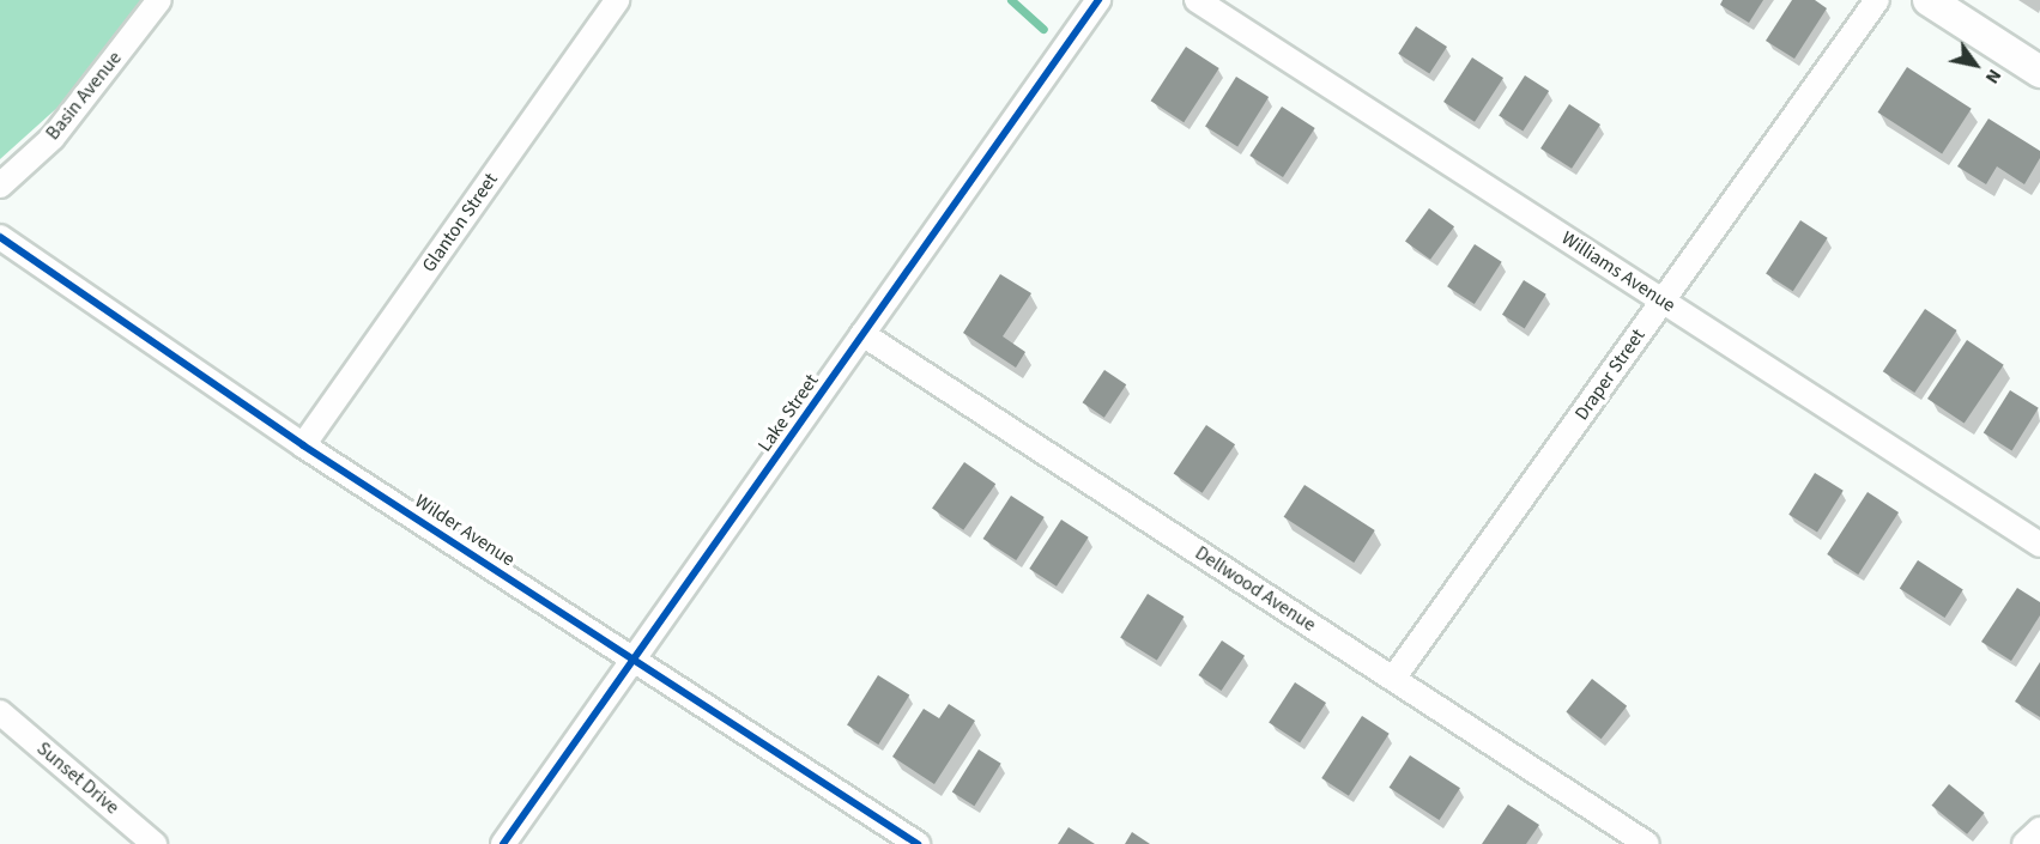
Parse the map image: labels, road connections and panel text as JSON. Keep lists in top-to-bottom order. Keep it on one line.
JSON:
{"streets":{"street":["Basin Avenue","Glanton Street","Williams Avenue","Draper Street","Lake Street","Wilder Avenue","Dellwood Avenue","Sunset Drive"]},"crossings":[["Glanton Street","Wilder Avenue"],["Williams Avenue","Draper Street"],["Draper Street","Dellwood Avenue"],["Lake Street","Wilder Avenue"],["Lake Street","Dellwood Avenue"]],"north":"bottom right"}
